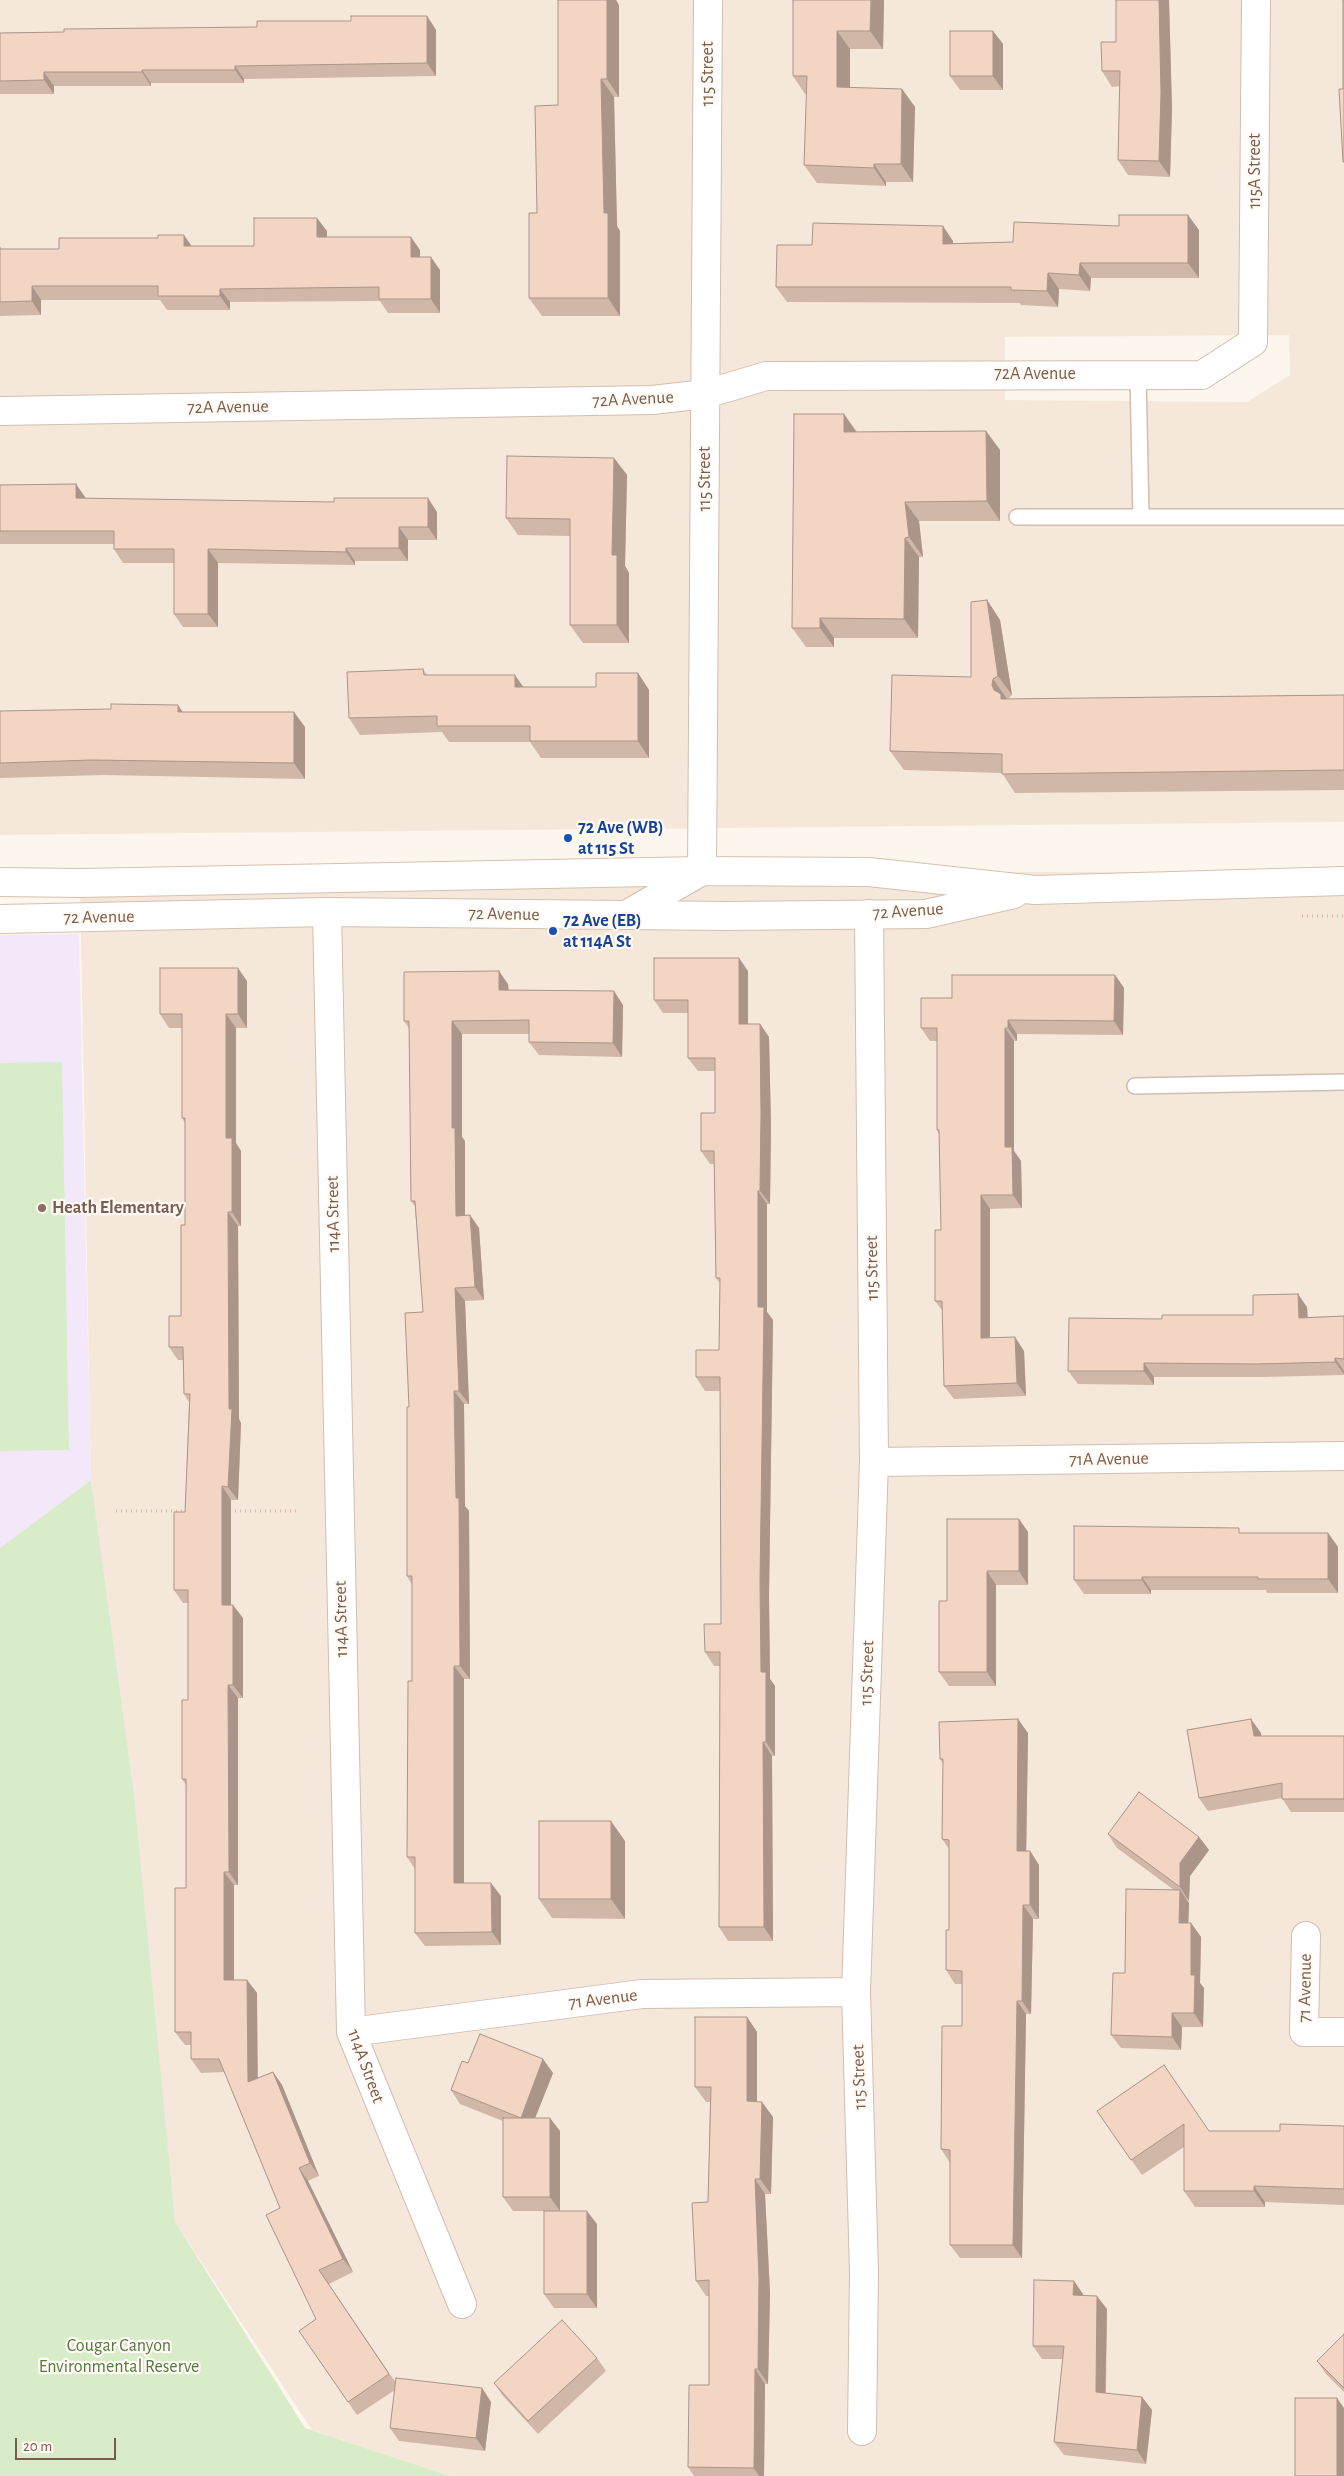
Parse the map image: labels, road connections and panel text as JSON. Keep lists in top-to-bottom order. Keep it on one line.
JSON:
{"streets":{"street":["115 Street","115A Street","72A Avenue","72 Avenue","114A Street","71A Avenue","71 Avenue"]},"crossings":[["115 Street","72A Avenue"],["115 Street","72 Avenue"],["115 Street","71A Avenue"],["115 Street","71 Avenue"],["115A Street","72A Avenue"],["72 Avenue","114A Street"],["114A Street","71 Avenue"]],"parks":["Cougar Canyon Environmental Reserve"],"places":["72 Ave (WB) at 115 St","72 Ave (EB) at 114A St","Heath Elementary"],"scale_bar":"20 m"}
